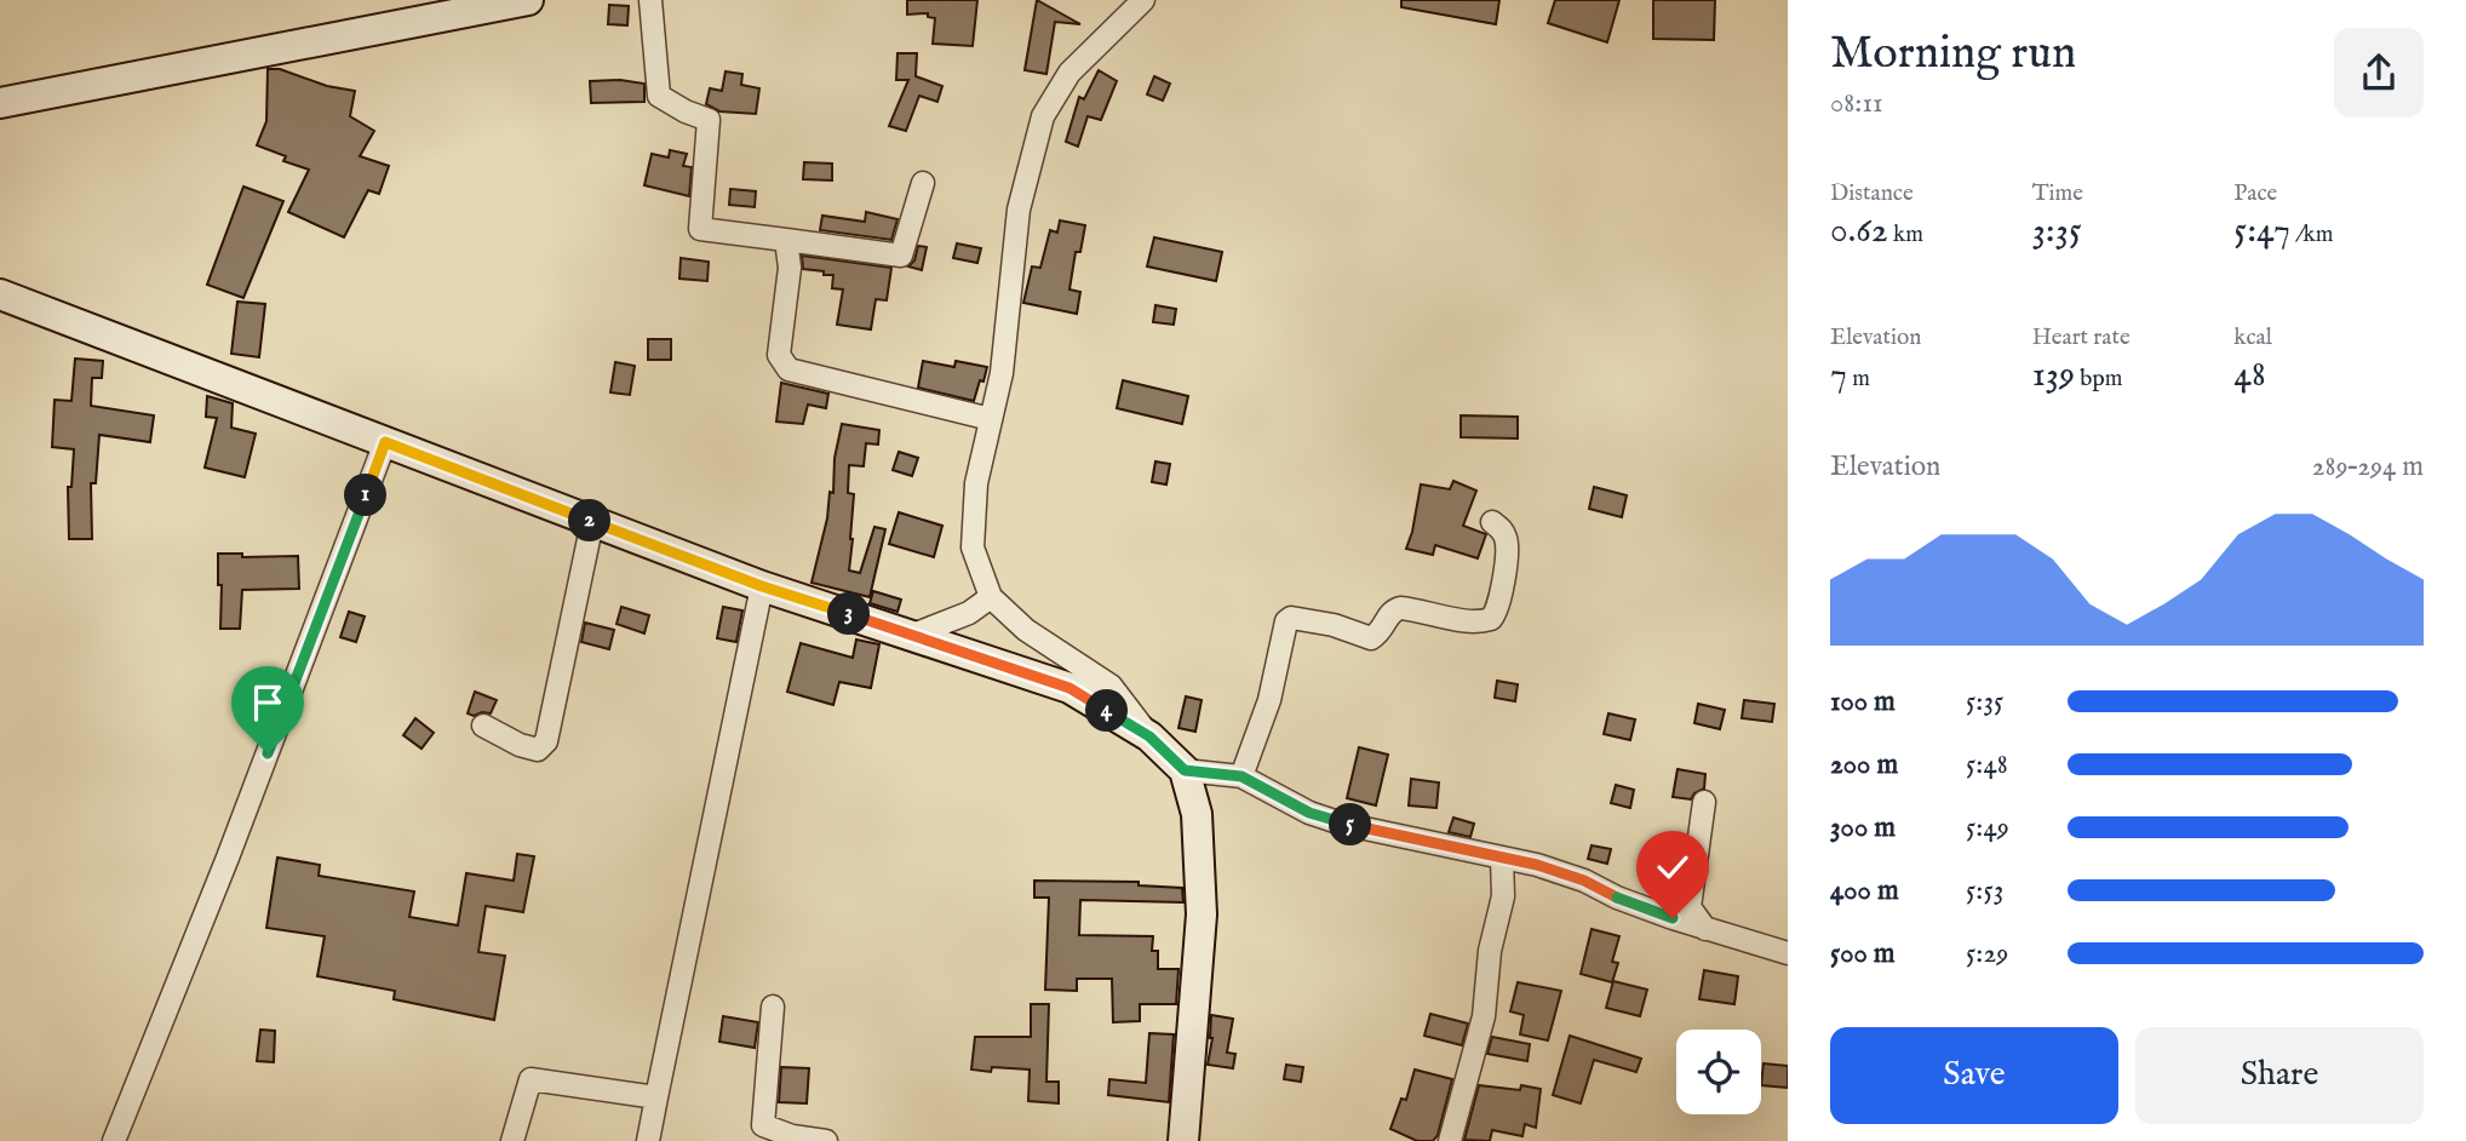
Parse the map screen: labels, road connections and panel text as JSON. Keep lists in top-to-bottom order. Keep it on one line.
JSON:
{"page":{"heading":["Morning run","08:11"],"stats":[["Distance","0.62 km"],["Time","3:35"],["Pace","5:47 /km"],["Elevation","7 m"],["Heart rate","139 bpm"],["kcal","48"]],"chart":["Elevation","289–294 m"],"pins":["1","2","3","4","5"],"list":[{"name":"100 m","note":"5:35"},{"name":"200 m","note":"5:48"},{"name":"300 m","note":"5:49"},{"name":"400 m","note":"5:53"},{"name":"500 m","note":"5:29"}],"buttons":["Save","Share"]}}
